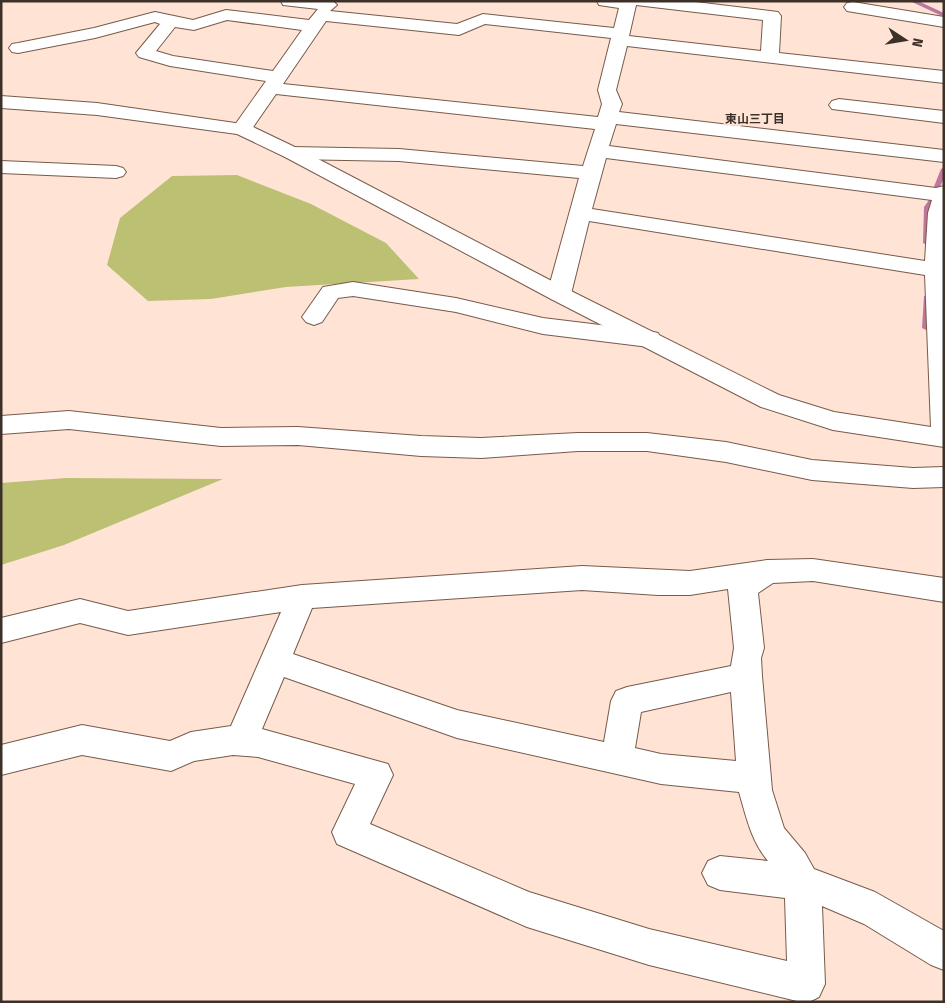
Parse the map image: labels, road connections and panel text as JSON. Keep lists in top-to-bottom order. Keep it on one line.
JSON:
{"districts":["東山三丁目"],"north":"right"}
